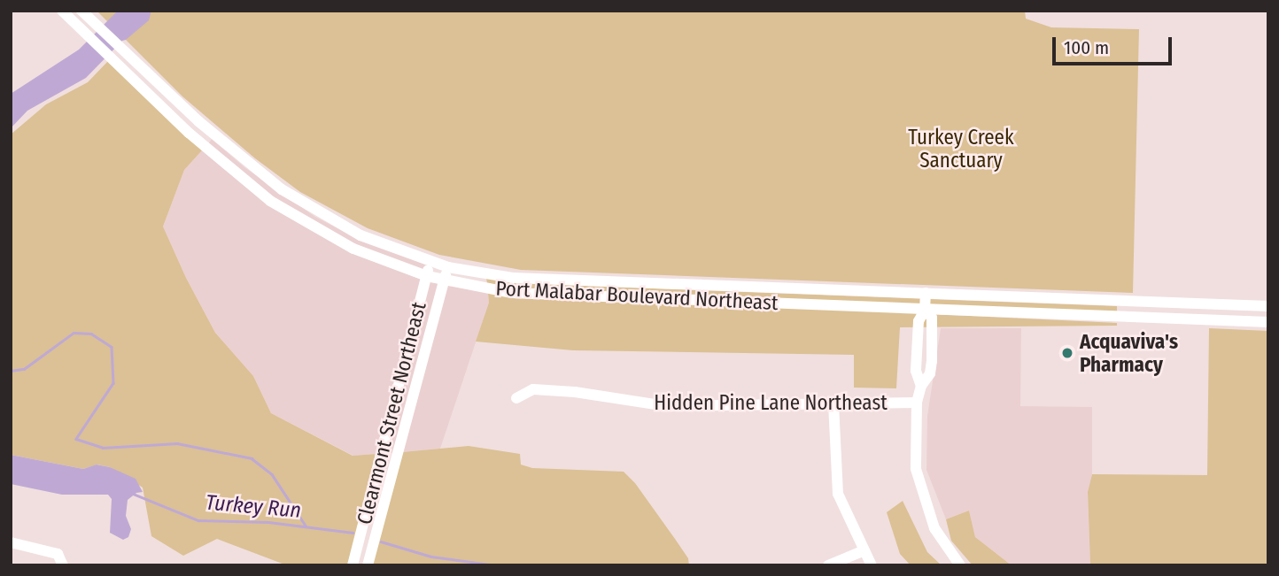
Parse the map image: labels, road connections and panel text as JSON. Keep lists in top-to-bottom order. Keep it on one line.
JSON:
{"streets":{"street":["Port Malabar Boulevard Northeast","Hidden Pine Lane Northeast","Clearmont Street Northeast"]},"crossings":[["Port Malabar Boulevard Northeast","Clearmont Street Northeast"]],"water":["Turkey Run"],"parks":["Turkey Creek Sanctuary"],"places":["Acquaviva's Pharmacy"],"scale_bar":"100 m"}
